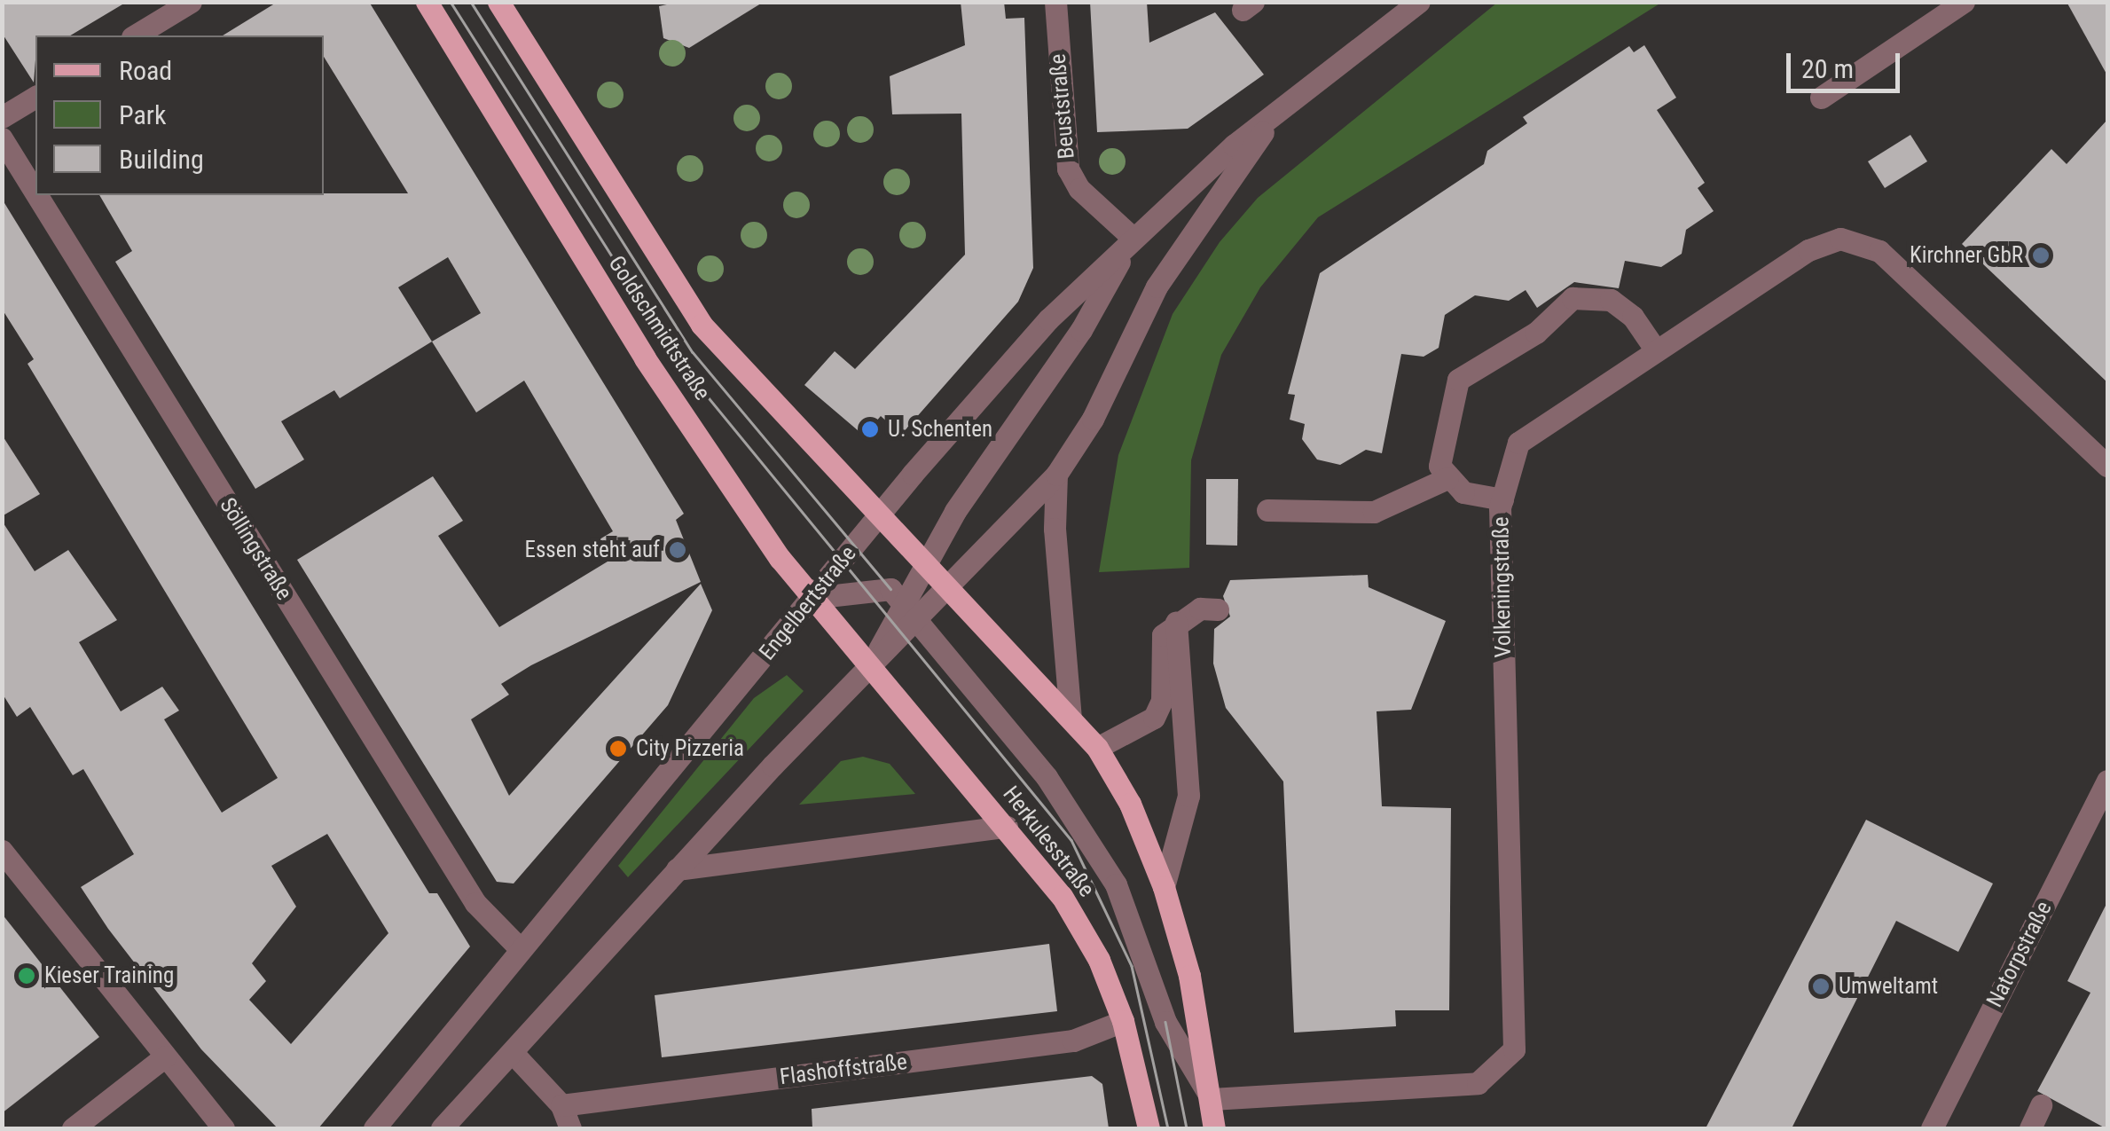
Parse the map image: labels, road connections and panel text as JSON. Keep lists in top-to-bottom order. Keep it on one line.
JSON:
{"streets":{"main road":["Goldschmidtstraße","Herkulesstraße"],"street":["Beuststraße","Söllingstraße","Volkeningstraße","Engelbertstraße","Natorpstraße","Flashoffstraße"]},"crossings":[["Beuststraße","Engelbertstraße"],["Goldschmidtstraße","Engelbertstraße"],["Goldschmidtstraße","Herkulesstraße"],["Söllingstraße","Engelbertstraße"],["Engelbertstraße","Herkulesstraße"],["Herkulesstraße","Flashoffstraße"]],"places":["Kirchner GbR","U. Schenten","Essen steht auf","City Pizzeria","Kieser Training","Umweltamt"],"legend":["Road","Park","Building"],"scale_bar":"20 m"}
